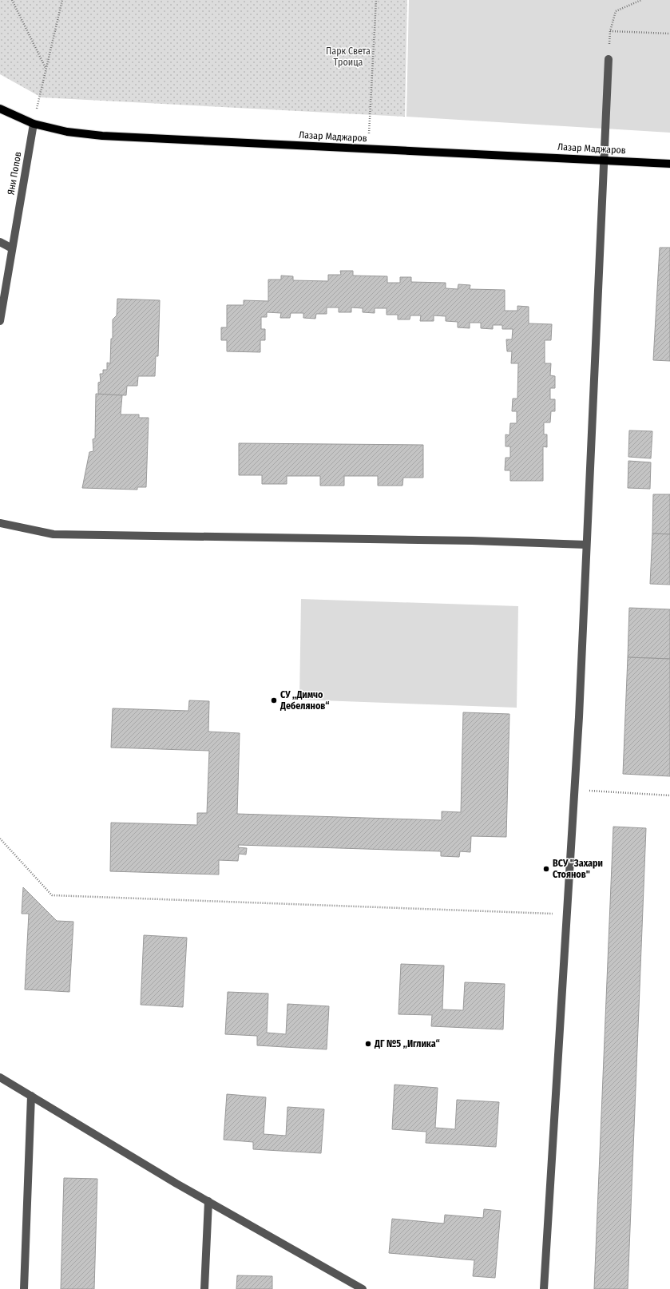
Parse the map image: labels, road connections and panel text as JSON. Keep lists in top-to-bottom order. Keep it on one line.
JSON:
{"streets":{"main road":["Лазар Маджаров"],"street":["Яни Попов"]},"crossings":[["Лазар Маджаров","Яни Попов"]],"parks":["Парк Света Троица"],"places":["СУ „Димчо Дебелянов“","ВСУ \"Захари Стоянов\"","ДГ №5 „Иглика“"]}
